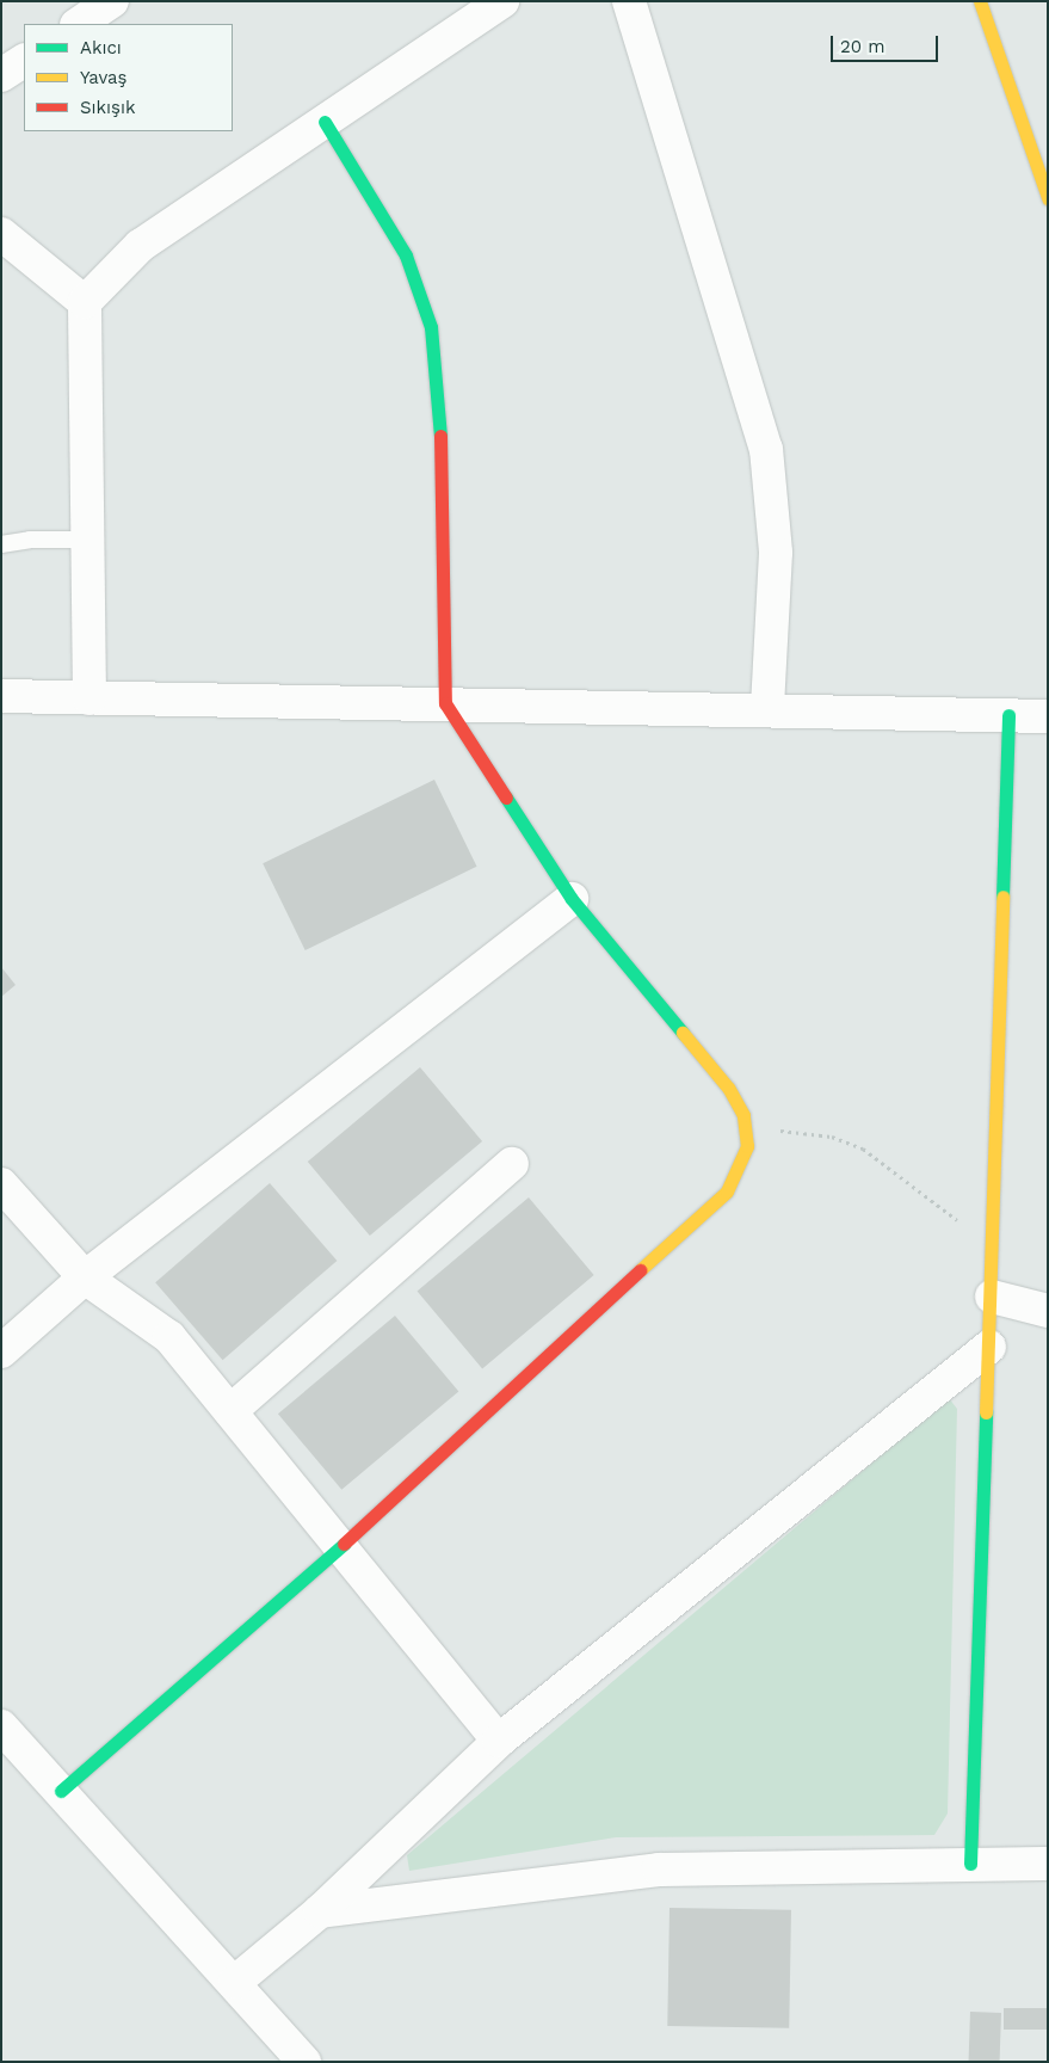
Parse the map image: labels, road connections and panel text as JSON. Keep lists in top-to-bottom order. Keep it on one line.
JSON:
{"legend":["Akıcı","Yavaş","Sıkışık"],"scale_bar":"20 m"}
